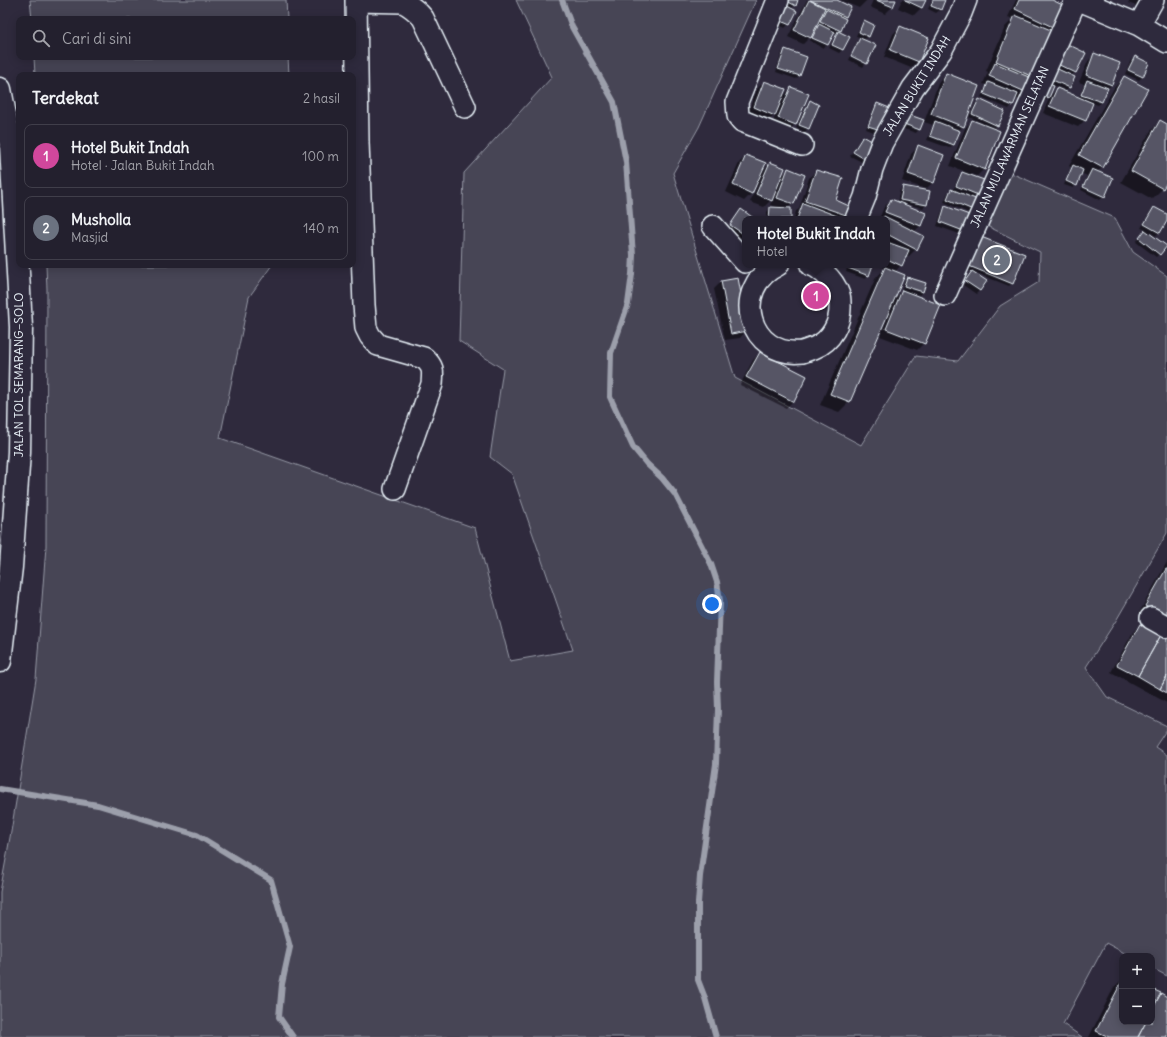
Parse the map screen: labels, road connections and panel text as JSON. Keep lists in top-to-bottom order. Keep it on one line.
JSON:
{"streets":{"highway":["JALAN TOL SEMARANG–SOLO"],"street":["JALAN BUKIT INDAH","JALAN MULAWARMAN SELATAN"]},"page":{"search":"Cari di sini","heading":["Terdekat","2 hasil"],"list":[{"mark":"1","name":"Hotel Bukit Indah","note":"Hotel · Jalan Bukit Indah","value":"100 m"},{"mark":"2","name":"Musholla","note":"Masjid","value":"140 m"}],"popup":["Hotel Bukit Indah","Hotel"],"pins":["2","1"],"map_buttons":["+","−"]}}
